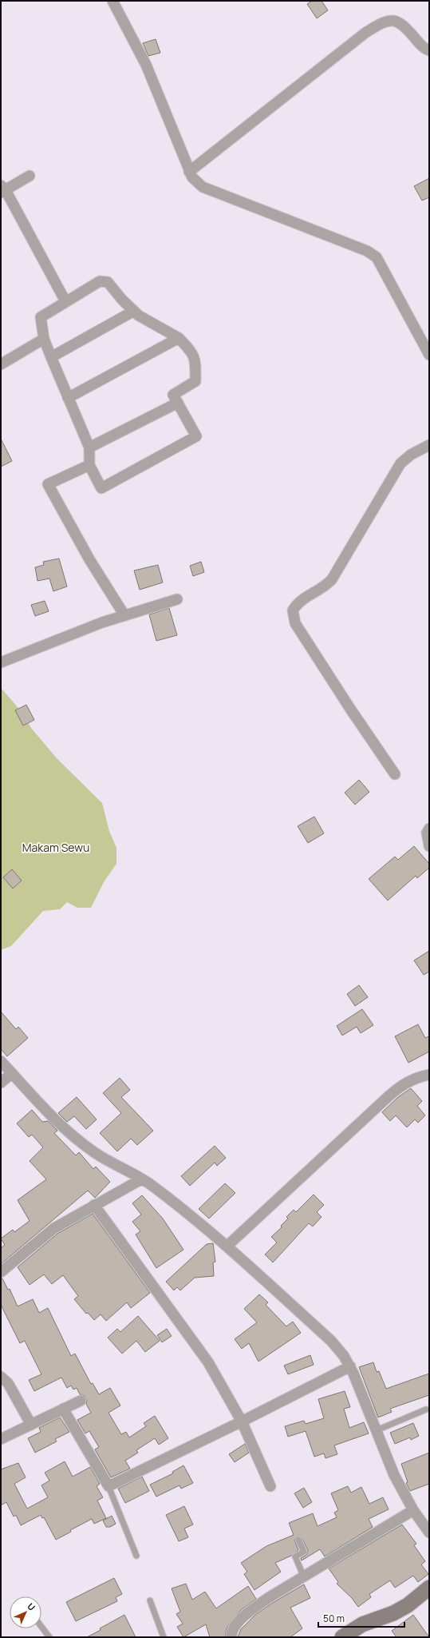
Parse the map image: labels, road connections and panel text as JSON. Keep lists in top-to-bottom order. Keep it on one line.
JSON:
{"parks":["Makam Sewu"],"scale_bar":"50 m","north":"top right"}
